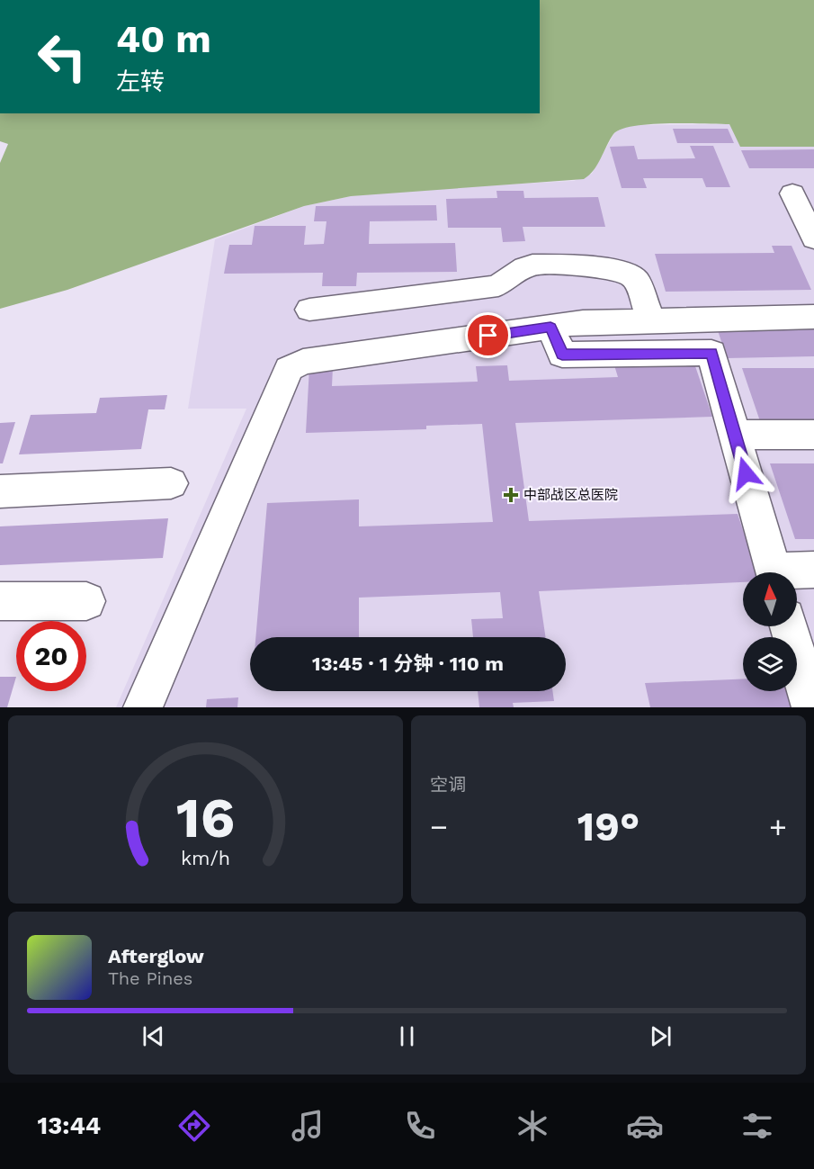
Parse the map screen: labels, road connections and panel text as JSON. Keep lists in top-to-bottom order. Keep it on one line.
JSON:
{"places":{"health":["中部战区总医院"]},"north":"top","page":{"turn":["40 m","左转"],"limit":"20","trip":"13:45 · 1 分钟 · 110 m","tile":"空调","heat":["−","19°","+"],"song":["Afterglow","The Pines"],"tabs":"13:44","gauge":["16","km/h"]}}
